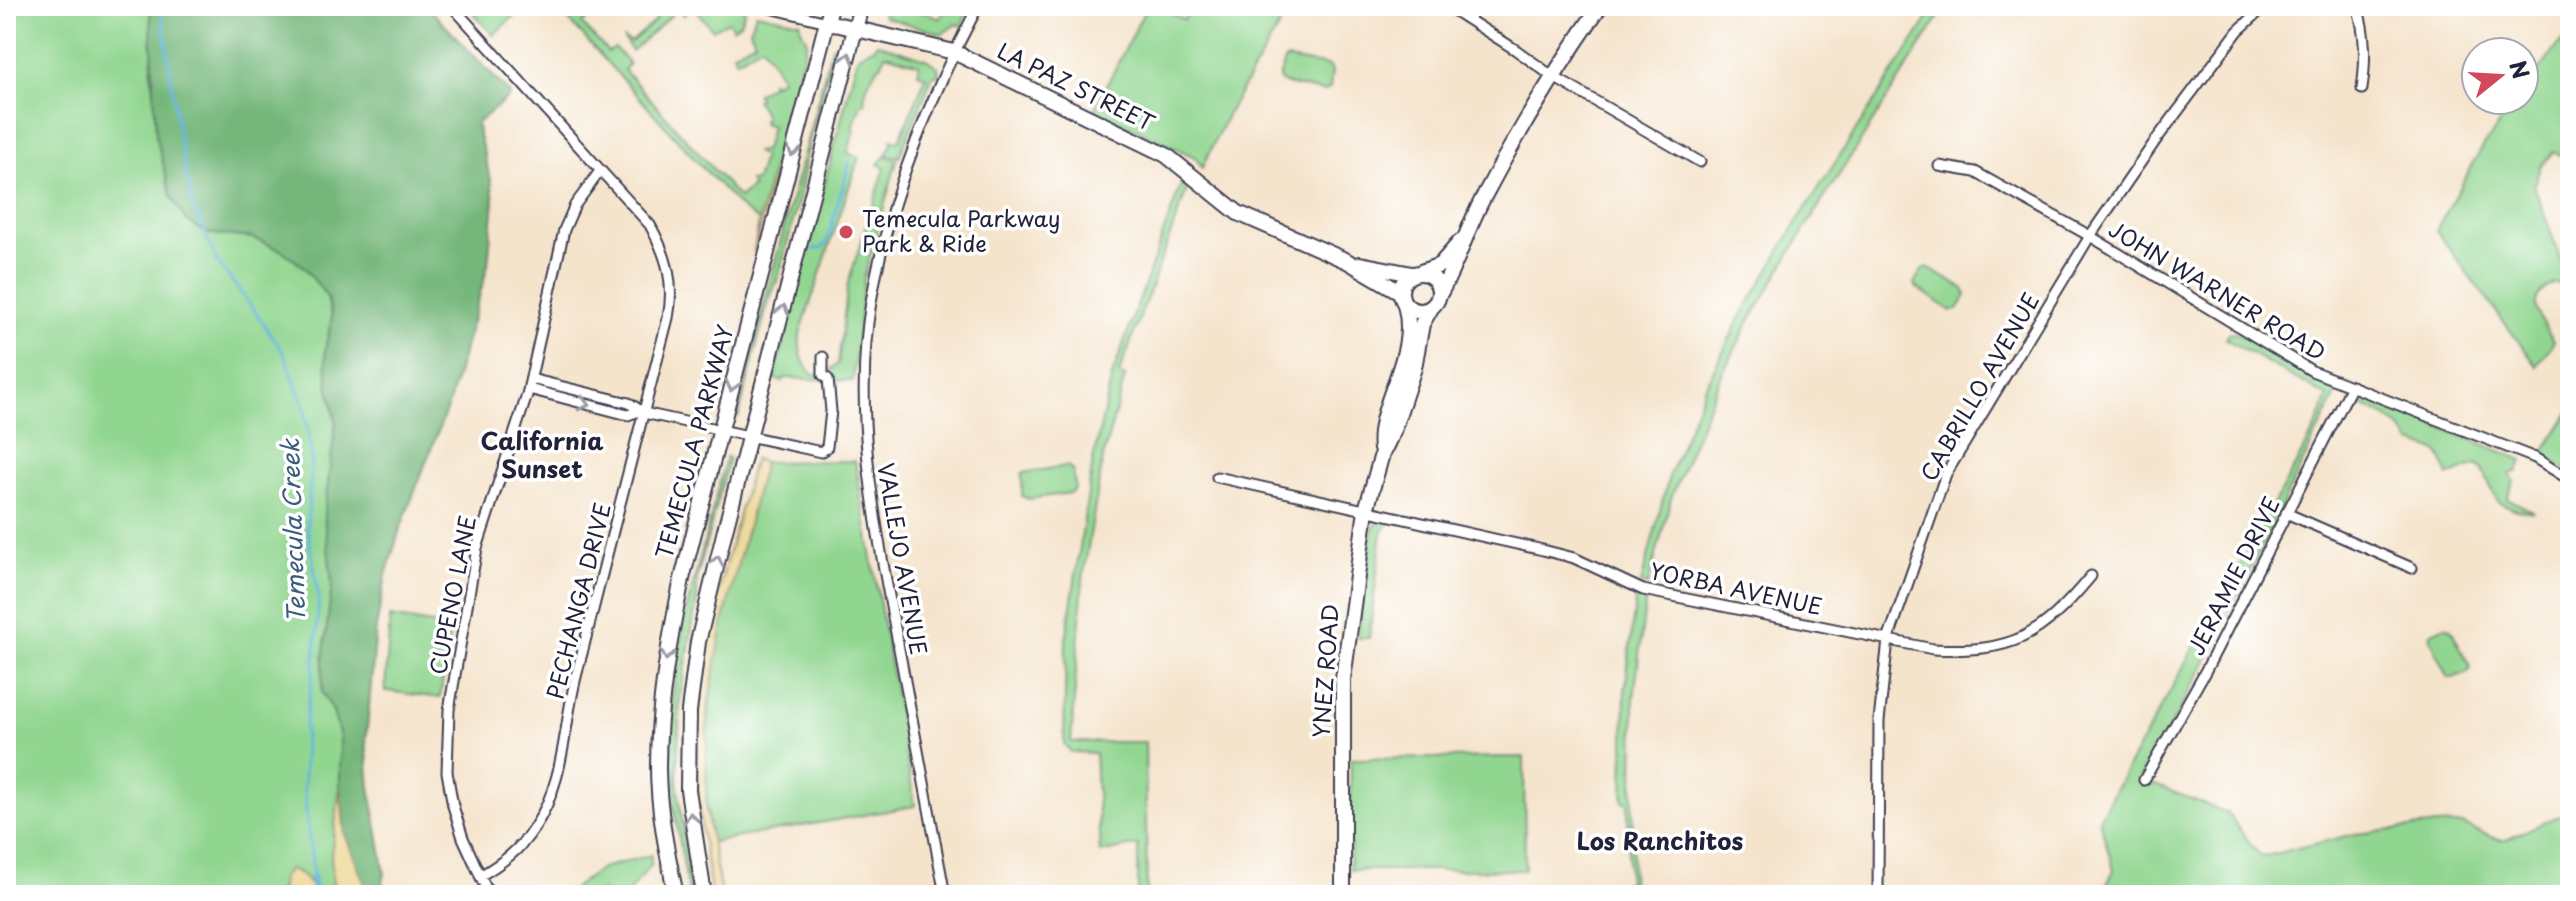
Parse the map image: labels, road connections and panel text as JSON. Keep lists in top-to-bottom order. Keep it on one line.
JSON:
{"streets":{"main road":["LA PAZ STREET","TEMECULA PARKWAY","YNEZ ROAD"],"street":["JOHN WARNER ROAD","CABRILLO AVENUE","VALLEJO AVENUE","JERAMIE DRIVE","YORBA AVENUE","CUPENO LANE","PECHANGA DRIVE"]},"crossings":[["LA PAZ STREET","TEMECULA PARKWAY"],["LA PAZ STREET","VALLEJO AVENUE"],["LA PAZ STREET","YNEZ ROAD"],["JOHN WARNER ROAD","CABRILLO AVENUE"],["JOHN WARNER ROAD","JERAMIE DRIVE"],["CABRILLO AVENUE","YORBA AVENUE"],["YORBA AVENUE","YNEZ ROAD"],["CUPENO LANE","PECHANGA DRIVE"]],"districts":["California Sunset","Los Ranchitos"],"water":["Temecula Creek"],"places":["Temecula Parkway Park & Ride"],"north":"right"}
